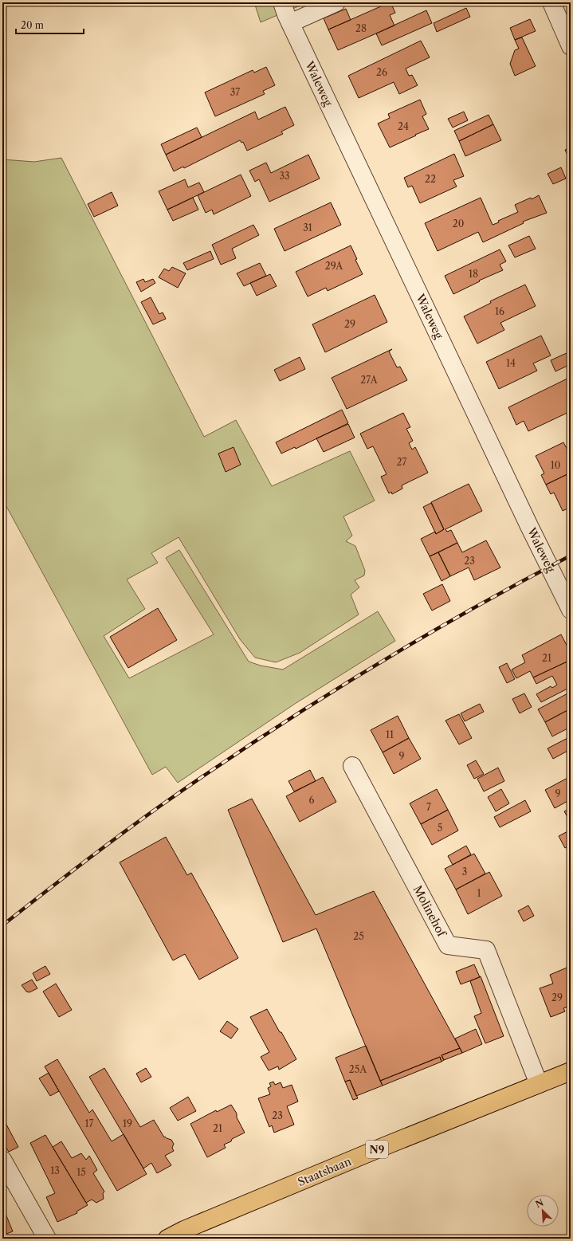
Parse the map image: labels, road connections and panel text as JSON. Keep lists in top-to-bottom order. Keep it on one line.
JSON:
{"streets":{"main road":["N9","Staatsbaan"],"street":["Waleweg","Molinehof"]},"crossings":[["Molinehof","Staatsbaan"]],"house_numbers":["28","26","37","24","33","22","20","31","29A","18","16","29","14","27A","27","10","23","21","11","9","9","6","7","5","3","1","25","29","25A","23","17","19","21","13","15"],"scale_bar":"20 m","north":"top left"}
